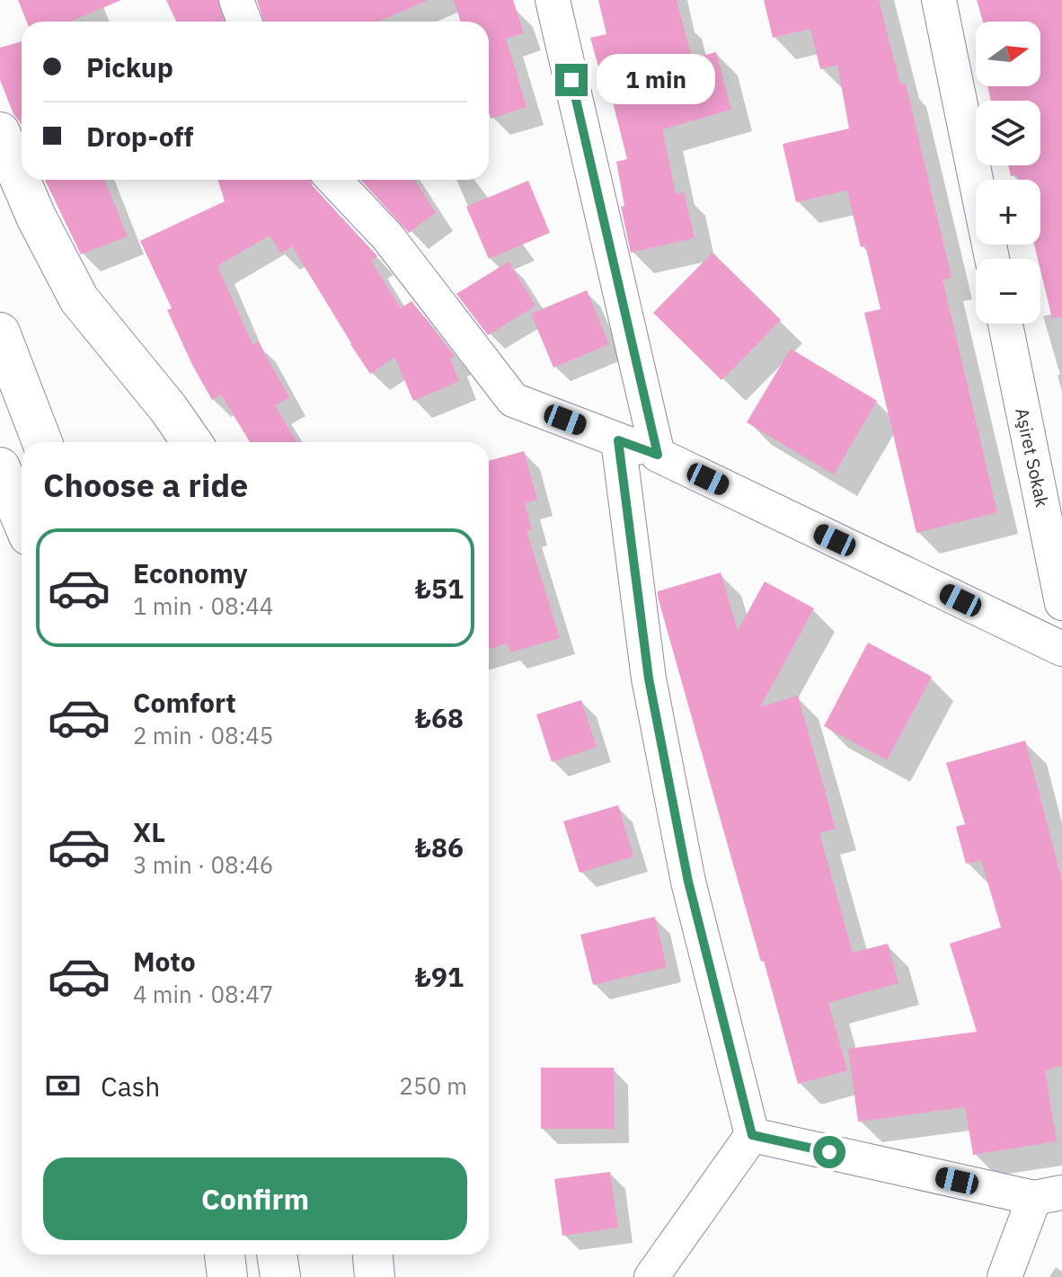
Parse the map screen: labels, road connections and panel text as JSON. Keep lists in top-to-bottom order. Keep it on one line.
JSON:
{"streets":{"street":["Aşiret Sokak"]},"north":"right","page":{"map_buttons":["+","−"],"banner":["Pickup","Drop-off"],"bubble":"1 min","heading":"Choose a ride","list":[{"name":"Economy","note":"1 min · 08:44","value":"₺51"},{"name":"Comfort","note":"2 min · 08:45","value":"₺68"},{"name":"XL","note":"3 min · 08:46","value":"₺86"},{"name":"Moto","note":"4 min · 08:47","value":"₺91"}],"pay":["Cash","250 m"],"buttons":"Confirm"}}
